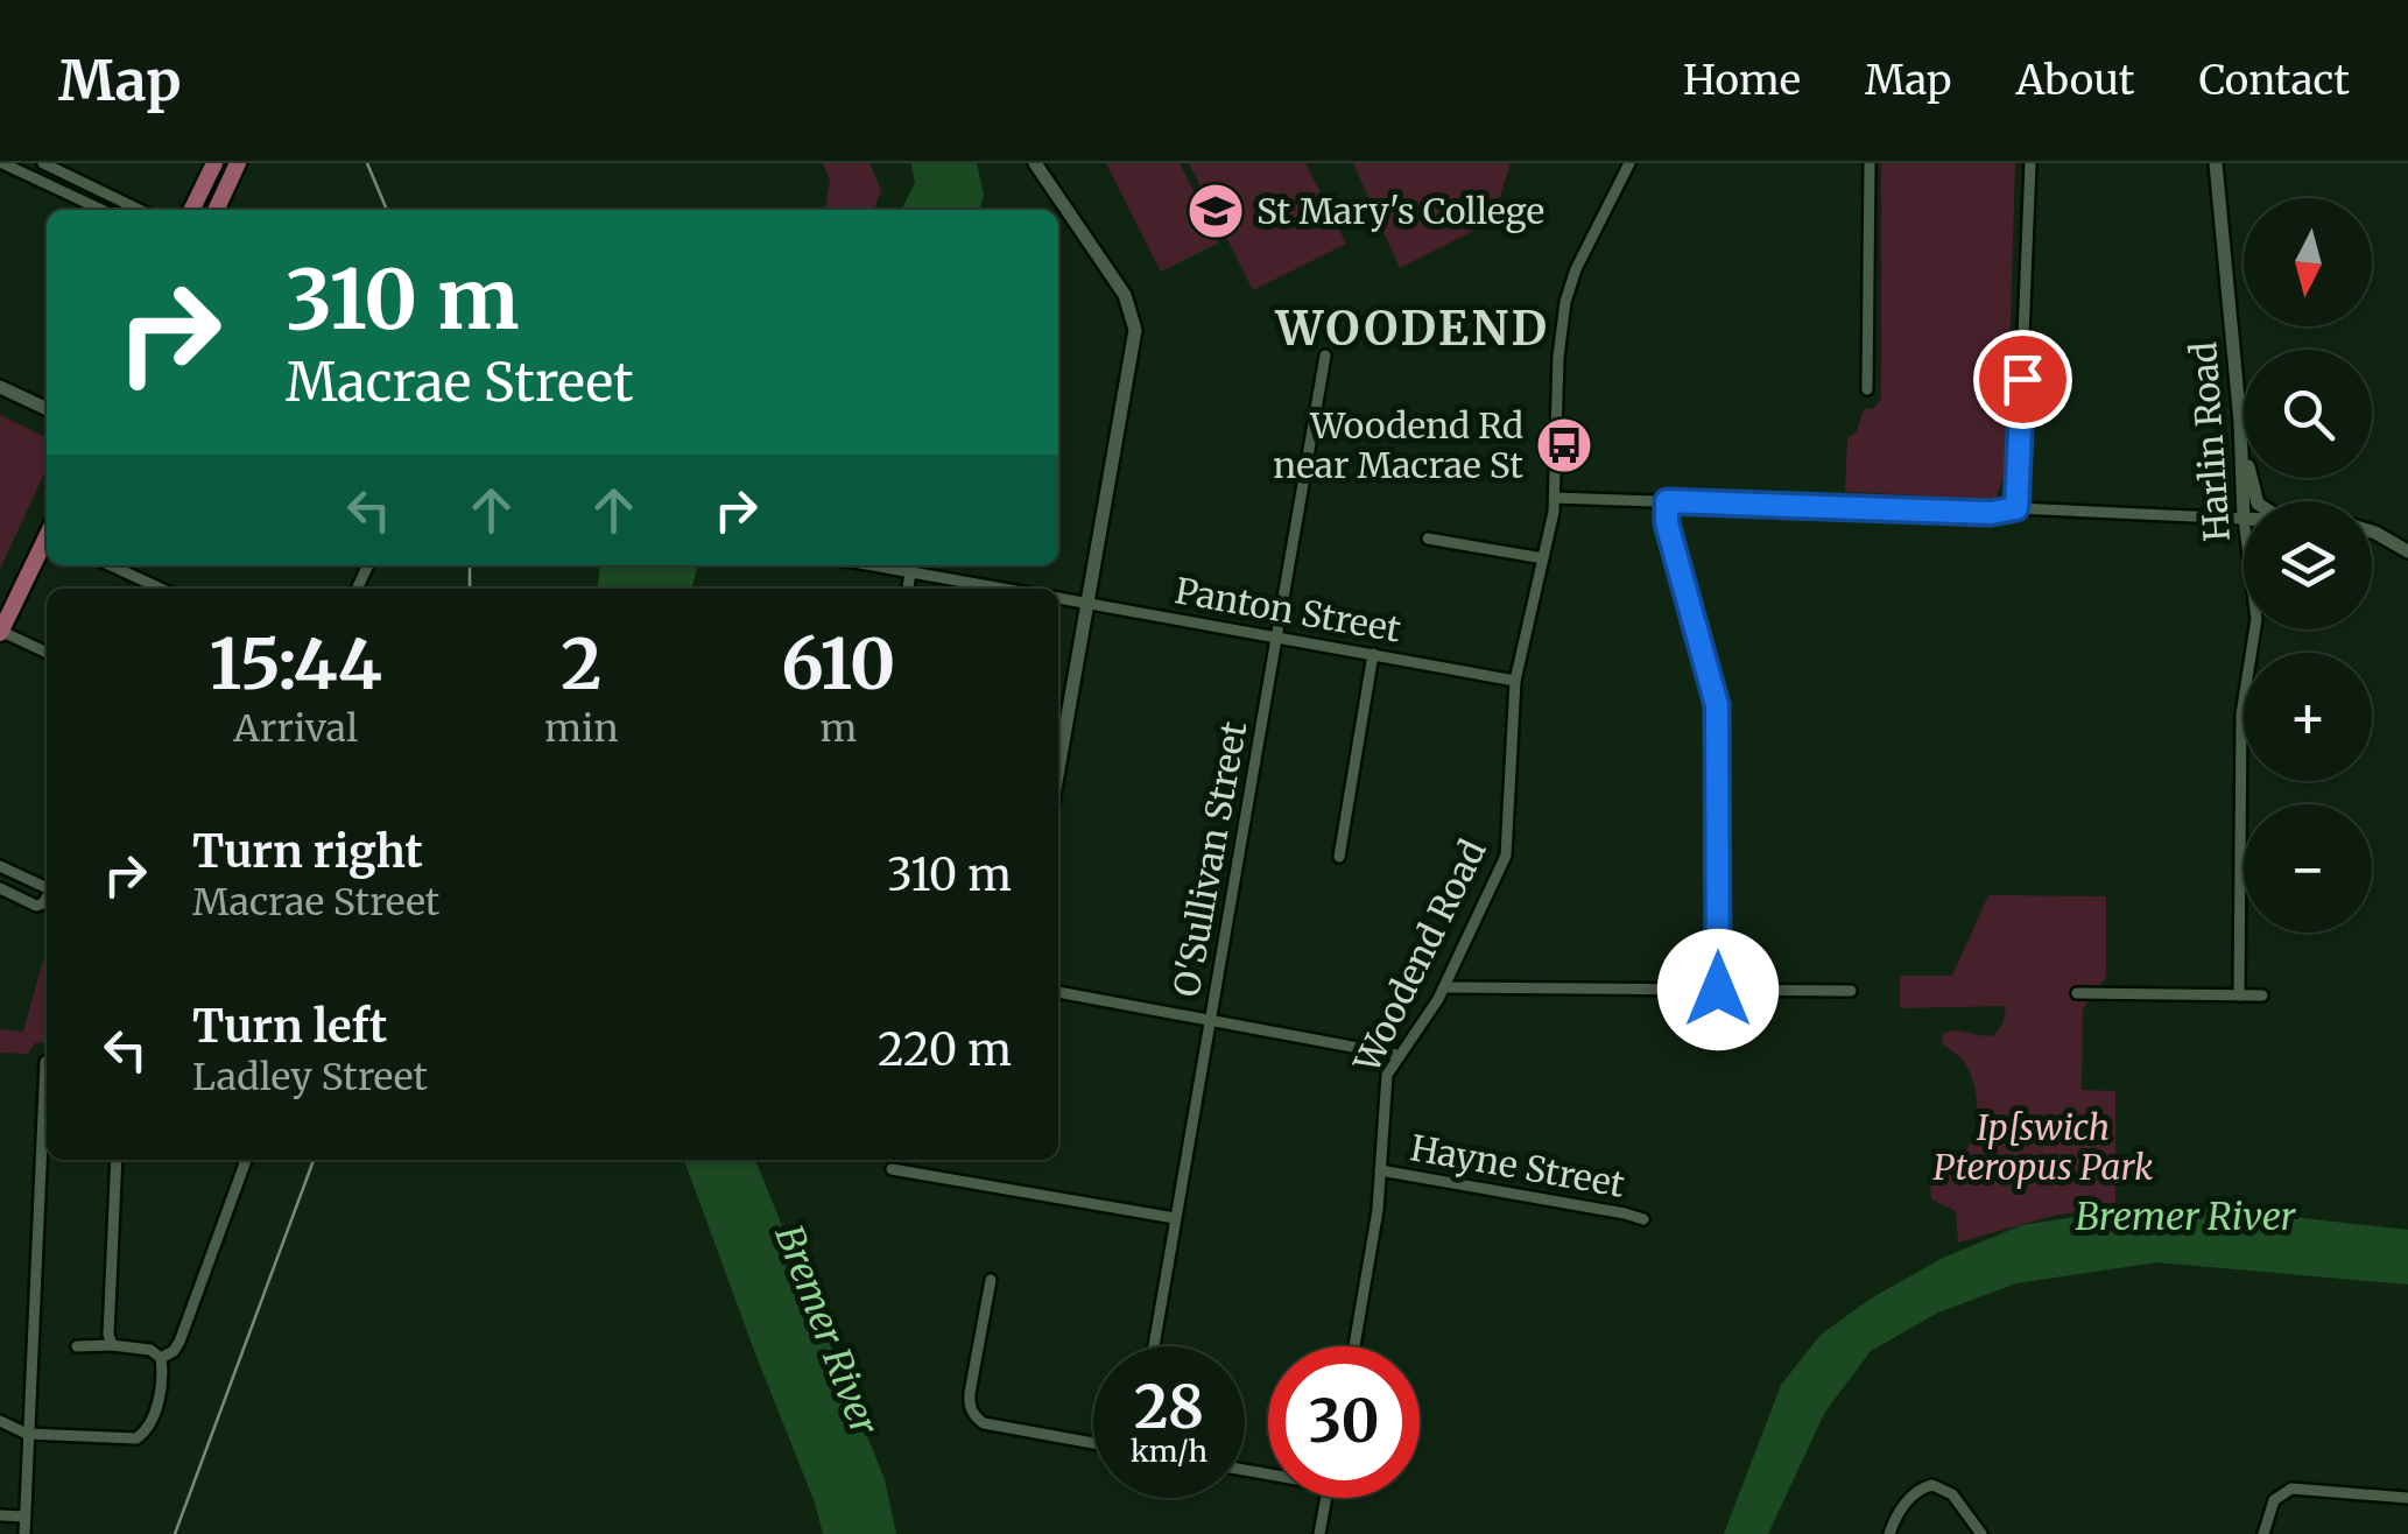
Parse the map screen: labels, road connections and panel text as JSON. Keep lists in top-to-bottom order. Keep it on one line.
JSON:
{"streets":{"street":["Harlin Road","Panton Street","O'Sullivan Street","Woodend Road","Hayne Street"]},"crossings":[["Panton Street","O'Sullivan Street"],["Panton Street","Woodend Road"],["Woodend Road","Hayne Street"]],"districts":["WOODEND"],"water":["Bremer River"],"parks":["Ip[swich Pteropus Park"],"places":{"school or university":["St Mary's College"],"bus stop":["Woodend Rd near Macrae St"]},"north":"bottom","page":{"header":"Map","nav":["Home","Map","About","Contact"],"map_buttons":["+","−"],"turn":["310 m","Macrae Street"],"eta":["15:44","Arrival","2","min","610","m"],"list":[{"name":"Turn right","note":"Macrae Street","value":"310 m"},{"name":"Turn left","note":"Ladley Street","value":"220 m"}],"speed":"28 km/h","limit":"30"}}
